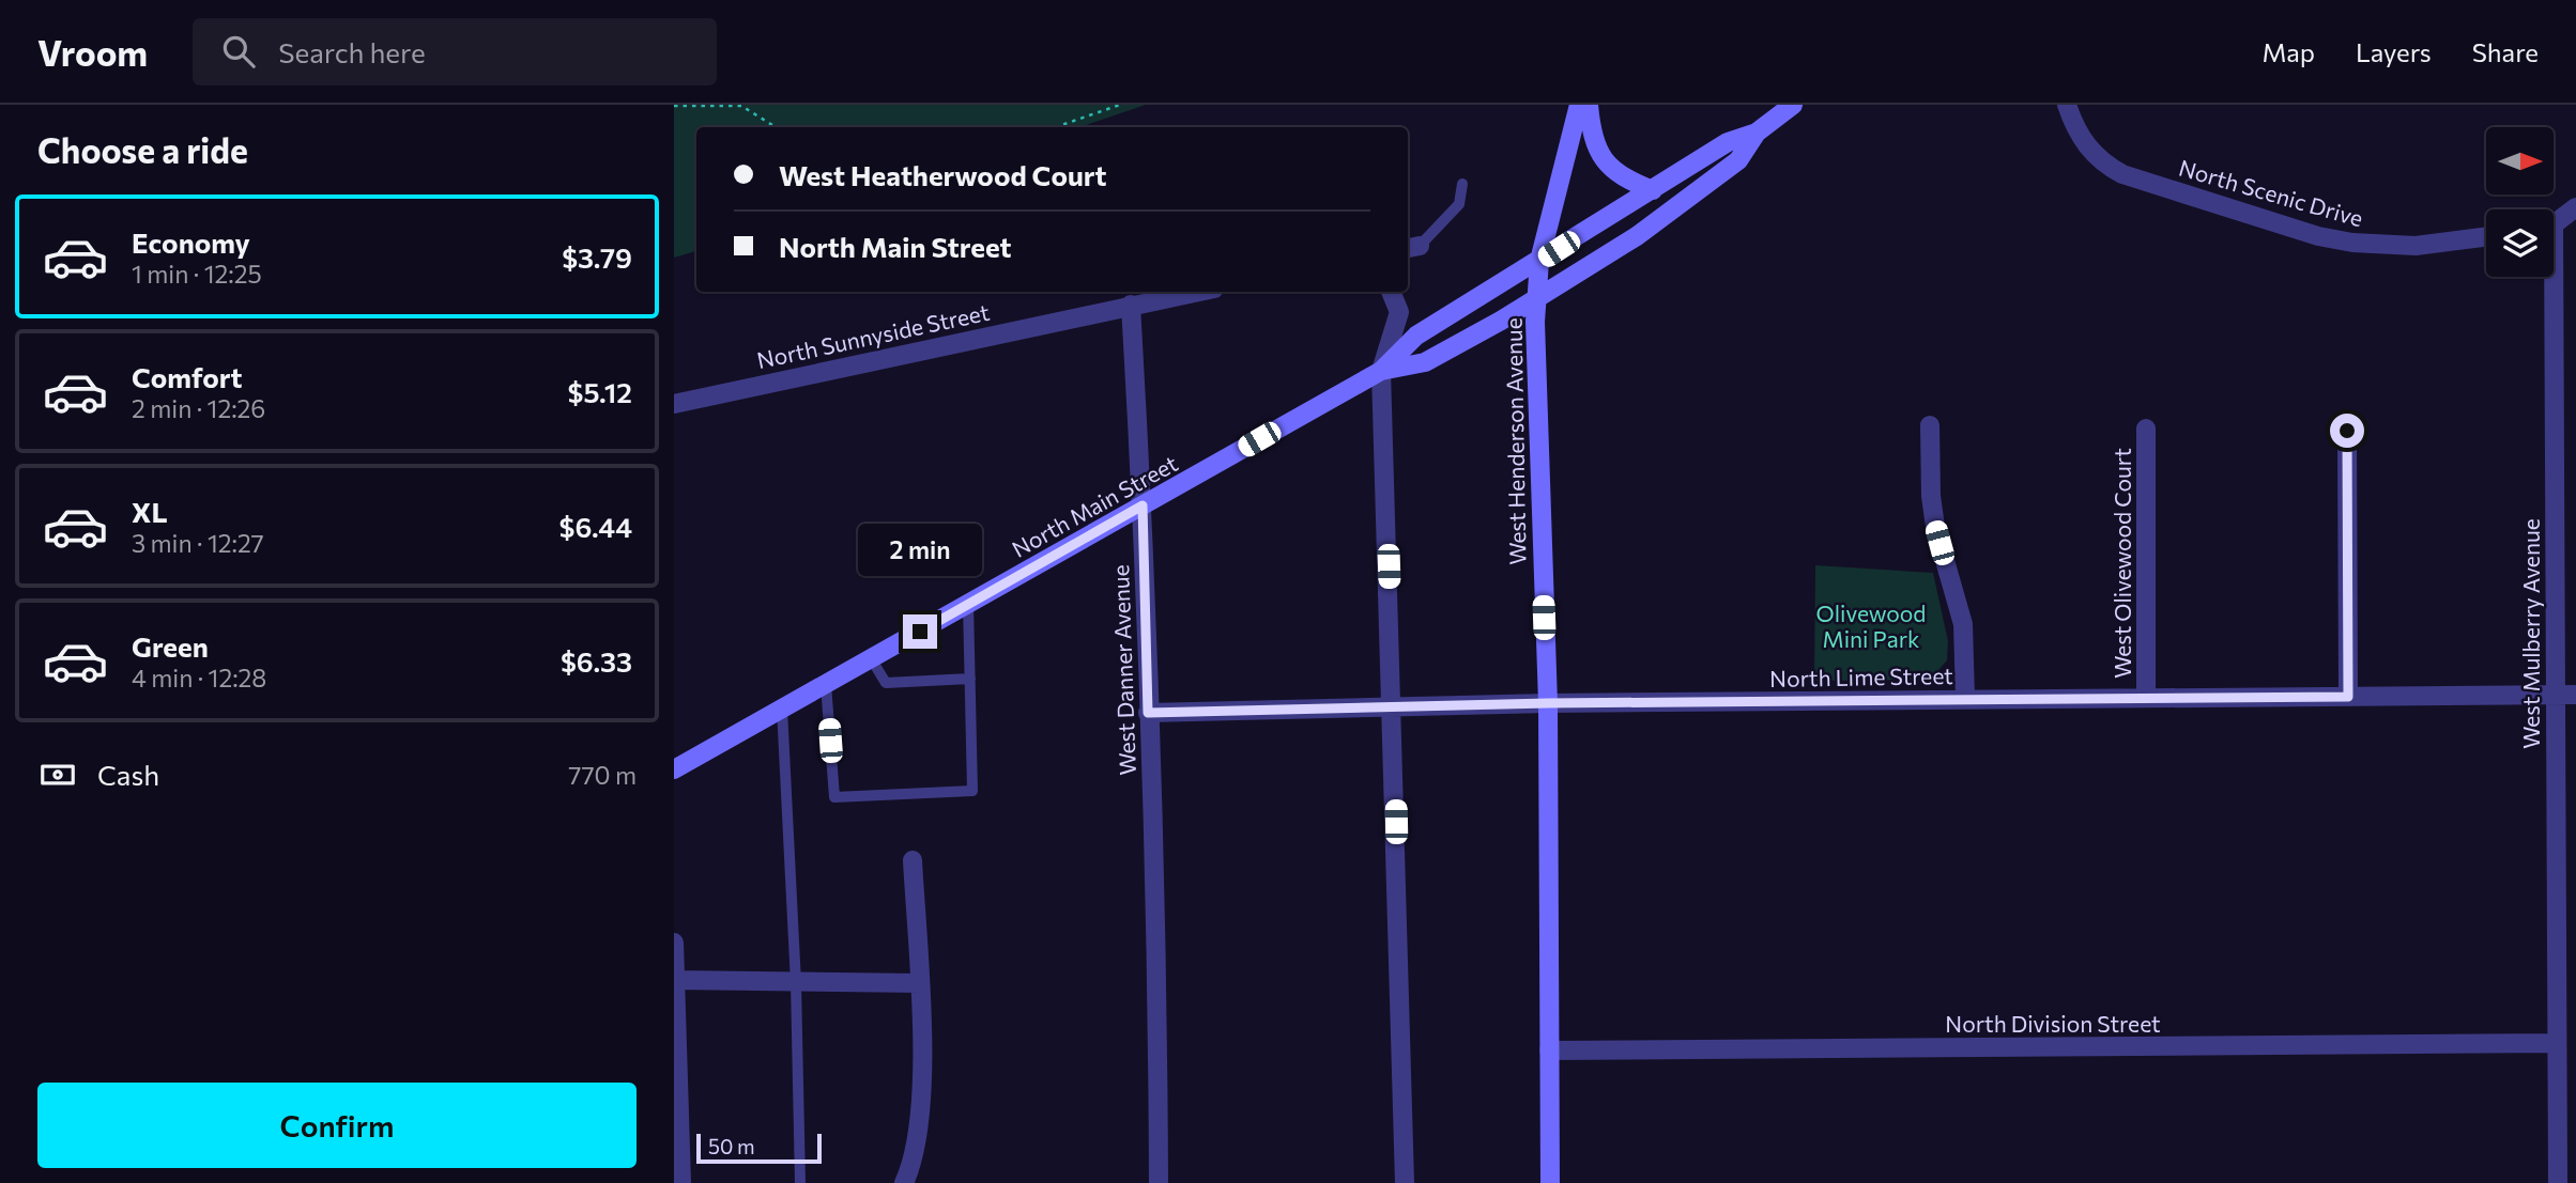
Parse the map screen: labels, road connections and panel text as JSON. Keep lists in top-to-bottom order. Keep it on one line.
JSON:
{"streets":{"main road":["West Henderson Avenue","North Main Street"],"street":["North Scenic Drive","North Sunnyside Street","West Olivewood Court","West Mulberry Avenue","West Danner Avenue","North Lime Street","North Division Street"]},"crossings":[["North Sunnyside Street","West Danner Avenue"],["West Henderson Avenue","North Main Street"],["West Henderson Avenue","North Lime Street"],["West Henderson Avenue","North Division Street"],["North Main Street","West Danner Avenue"],["West Olivewood Court","North Lime Street"],["West Mulberry Avenue","North Lime Street"],["West Mulberry Avenue","North Division Street"],["West Danner Avenue","North Lime Street"]],"parks":["Olivewood Mini Park"],"scale_bar":"50 m","north":"right","page":{"header":"Vroom","search":"Search here","nav":["Map","Layers","Share"],"heading":"Choose a ride","banner":["West Heatherwood Court","North Main Street"],"list":[{"name":"Economy","note":"1 min · 12:25","value":"$3.79"},{"name":"Comfort","note":"2 min · 12:26","value":"$5.12"},{"name":"XL","note":"3 min · 12:27","value":"$6.44"},{"name":"Green","note":"4 min · 12:28","value":"$6.33"}],"bubble":"2 min","pay":["Cash","770 m"],"buttons":"Confirm","scale":"50 m"}}
